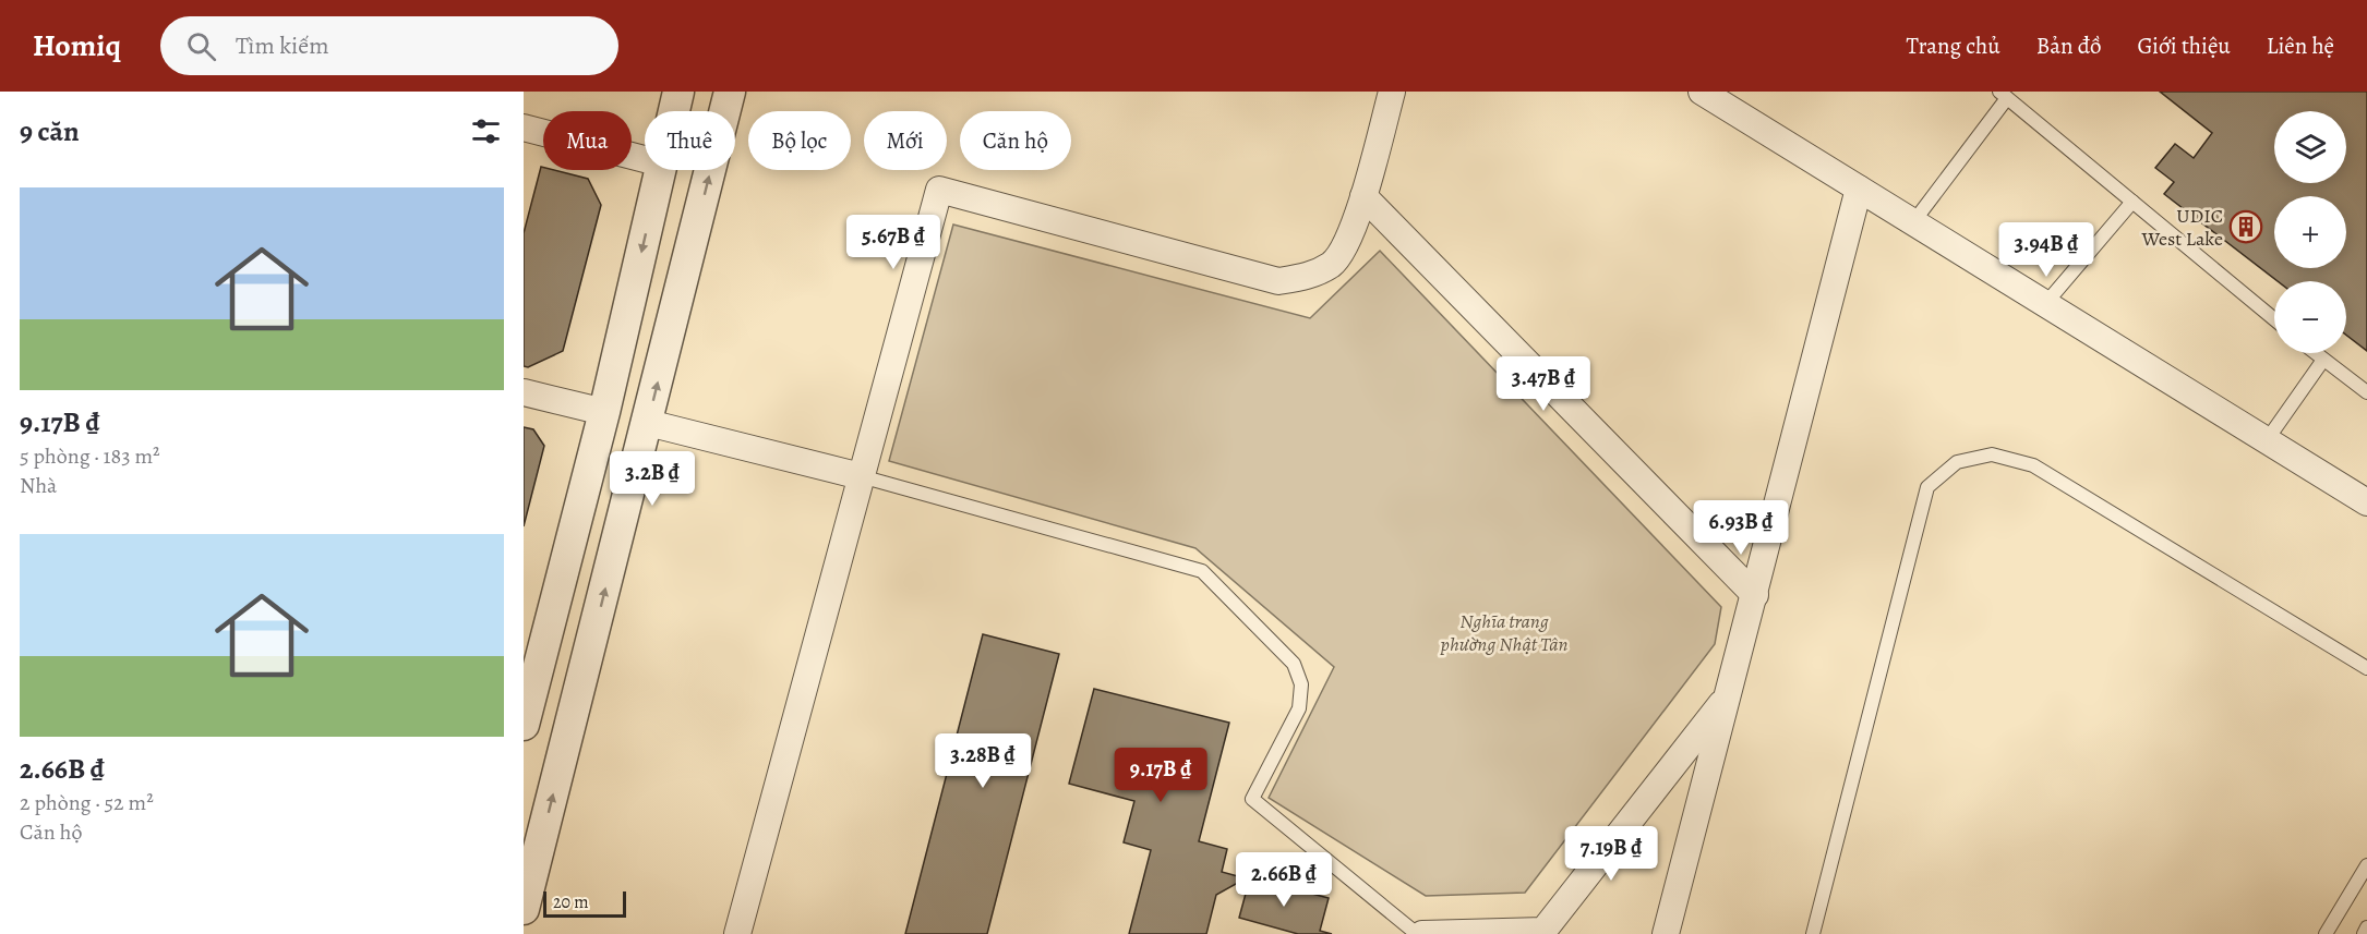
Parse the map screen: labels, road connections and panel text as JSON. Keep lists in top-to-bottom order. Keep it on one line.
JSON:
{"parks":["Nghĩa trang phường Nhật Tân"],"places":{"building":["UDIC West Lake"]},"scale_bar":"20 m","page":{"header":"Homiq","search":"Tìm kiếm","nav":["Trang chủ","Bản đồ","Giới thiệu","Liên hệ"],"heading":"9 căn","map_buttons":["+","−"],"chip":["Mua","Thuê","Bộ lọc","Mới","Căn hộ"],"list":[{"name":"9.17B ₫","note":"5 phòng · 183 m² · Nhà"},{"name":"2.66B ₫","note":"2 phòng · 52 m² · Căn hộ"}],"price":["5.67B ₫","3.94B ₫","3.47B ₫","3.2B ₫","6.93B ₫","3.28B ₫","9.17B ₫","7.19B ₫","2.66B ₫"],"scale":"20 m"}}
